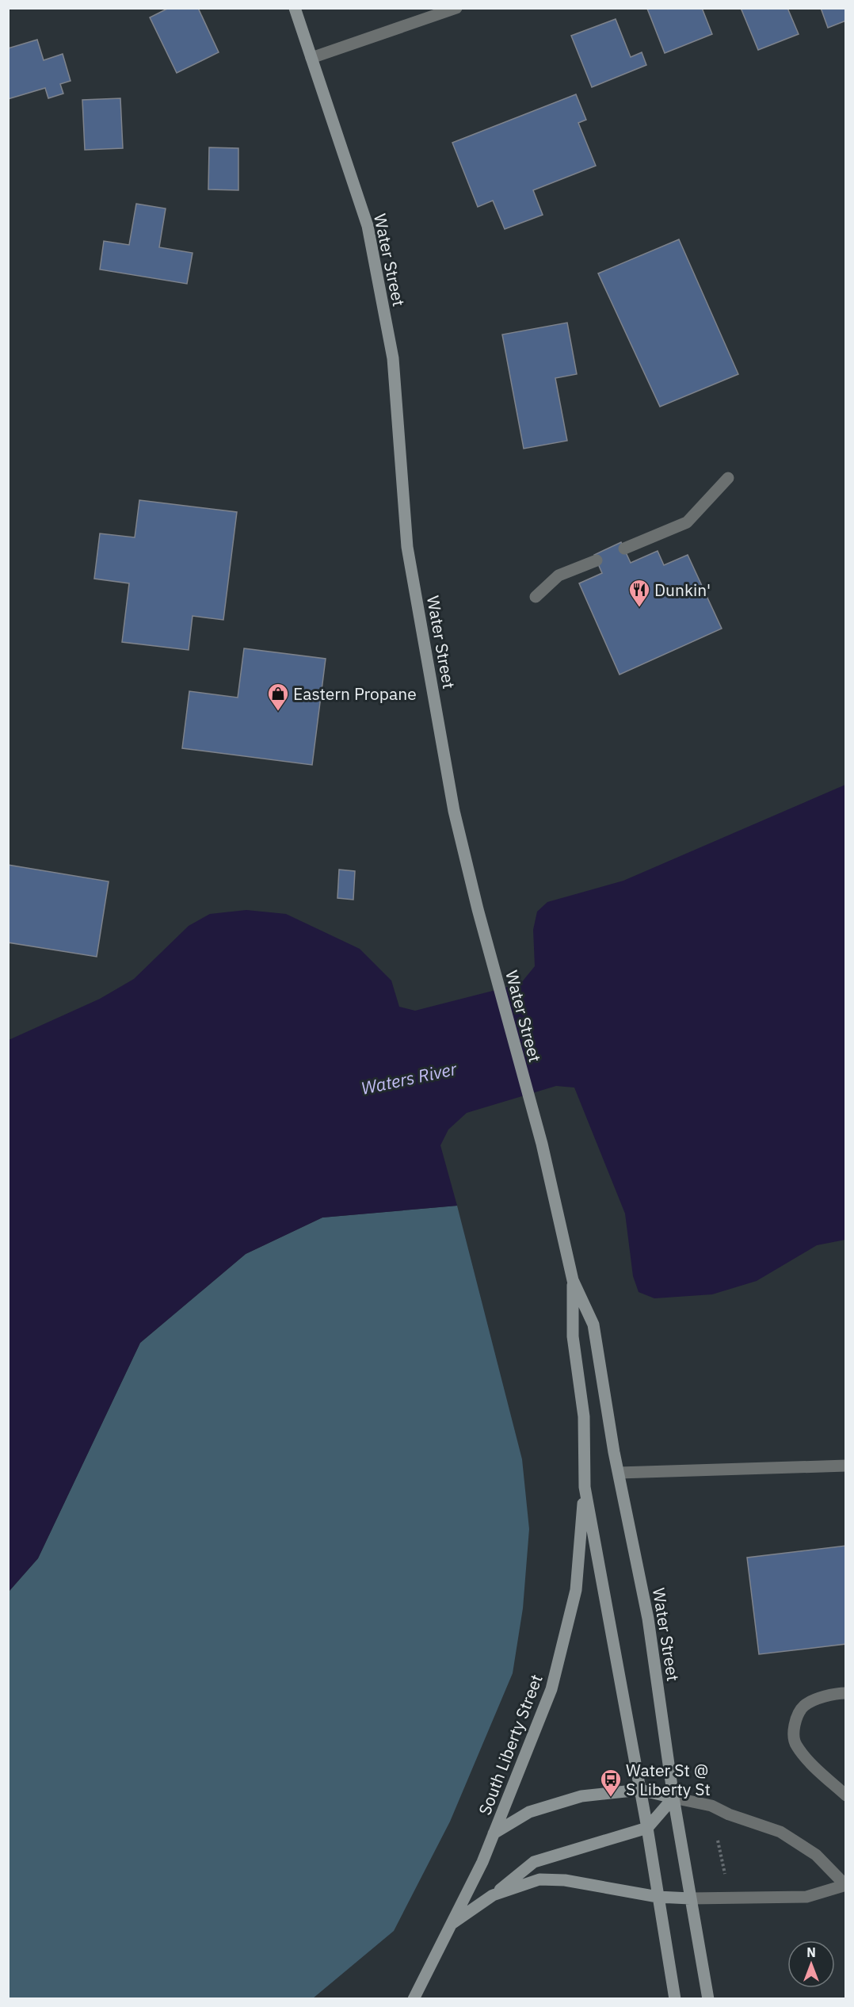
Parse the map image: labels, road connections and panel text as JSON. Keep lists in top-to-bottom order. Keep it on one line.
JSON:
{"streets":{"main road":["Water Street","South Liberty Street"]},"crossings":[["Water Street","South Liberty Street"]],"water":["Waters River"],"places":{"restaurant":["Dunkin'"],"shop":["Eastern Propane"],"bus stop":["Water St @ S Liberty St"]},"north":"top"}
